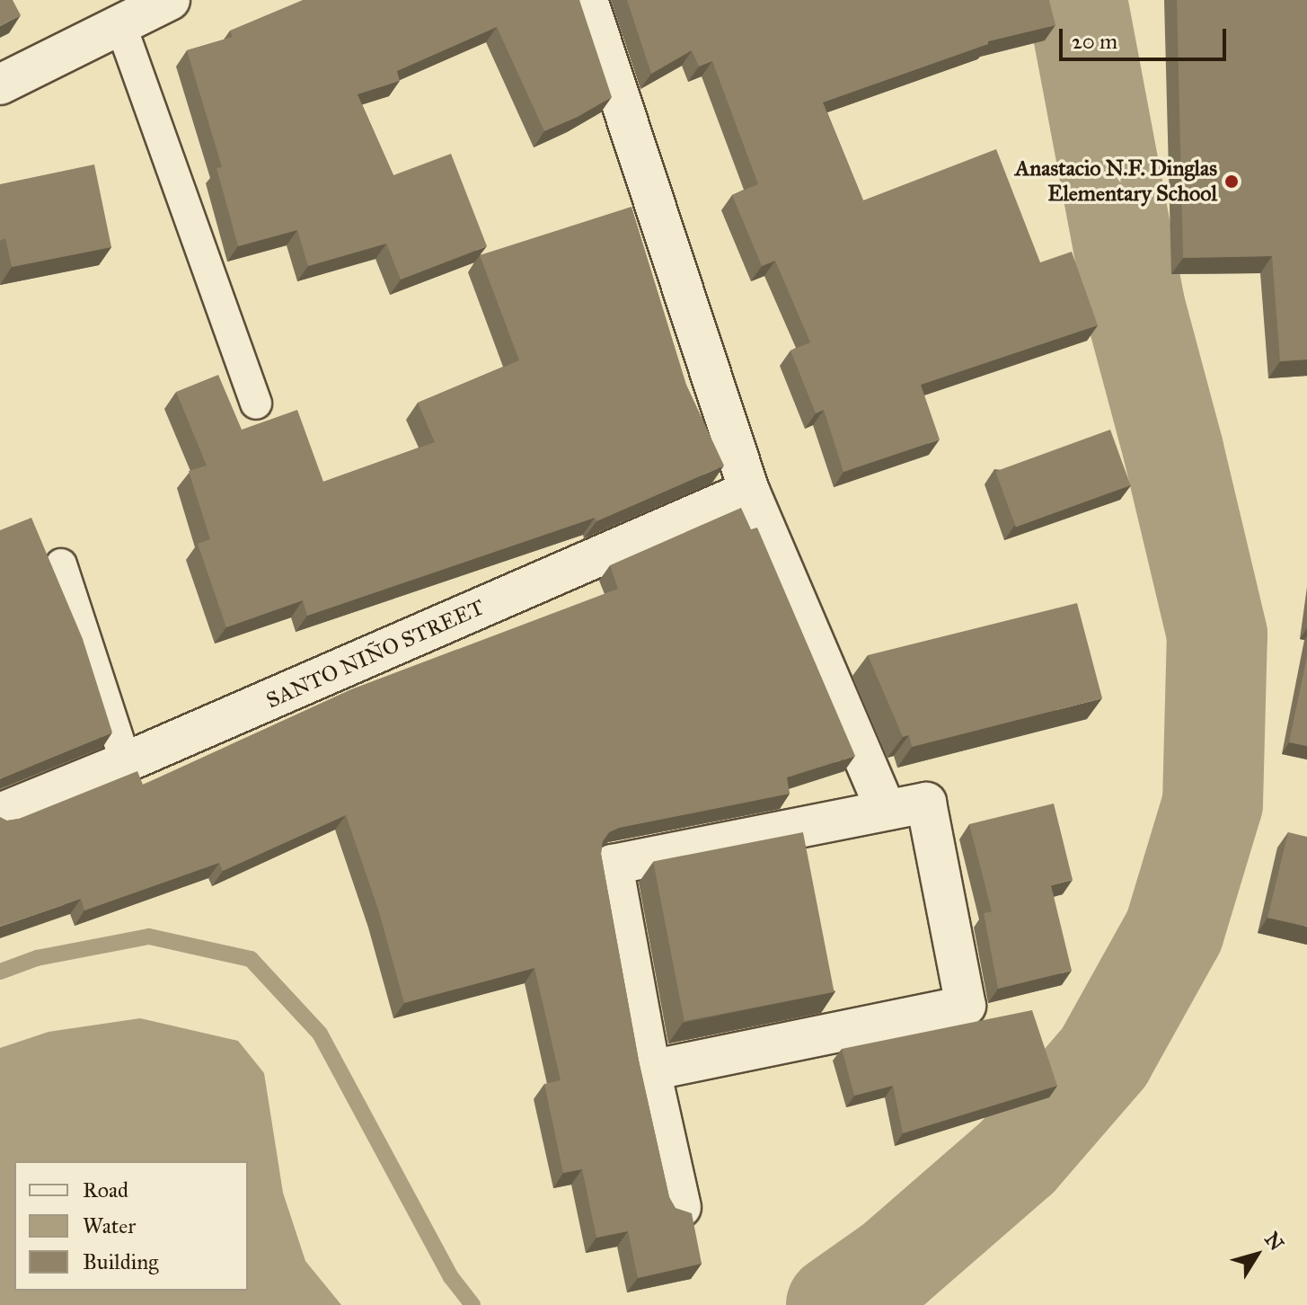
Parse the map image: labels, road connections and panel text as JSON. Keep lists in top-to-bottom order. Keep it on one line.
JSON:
{"streets":{"street":["SANTO NIÑO STREET"]},"places":["Anastacio N.F. Dinglas Elementary School"],"legend":["Road","Water","Building"],"scale_bar":"20 m","north":"top right"}
